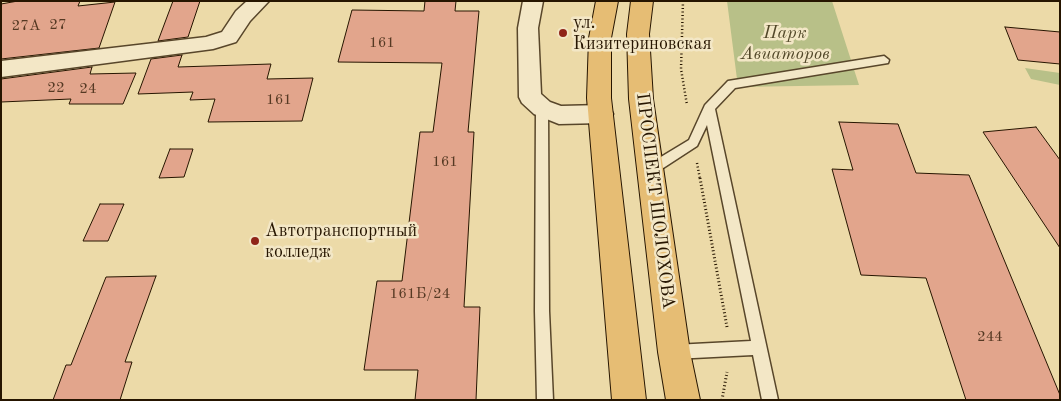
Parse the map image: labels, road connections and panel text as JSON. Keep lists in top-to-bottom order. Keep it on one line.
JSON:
{"streets":{"main road":["ПРОСПЕКТ ШОЛОХОВА"]},"parks":["Парк Авиаторов"],"places":["ул. Кизитериновская","Автотранспортный колледж"],"house_numbers":["27","27А","161","22","24","161","161","161Б/24","244"]}
